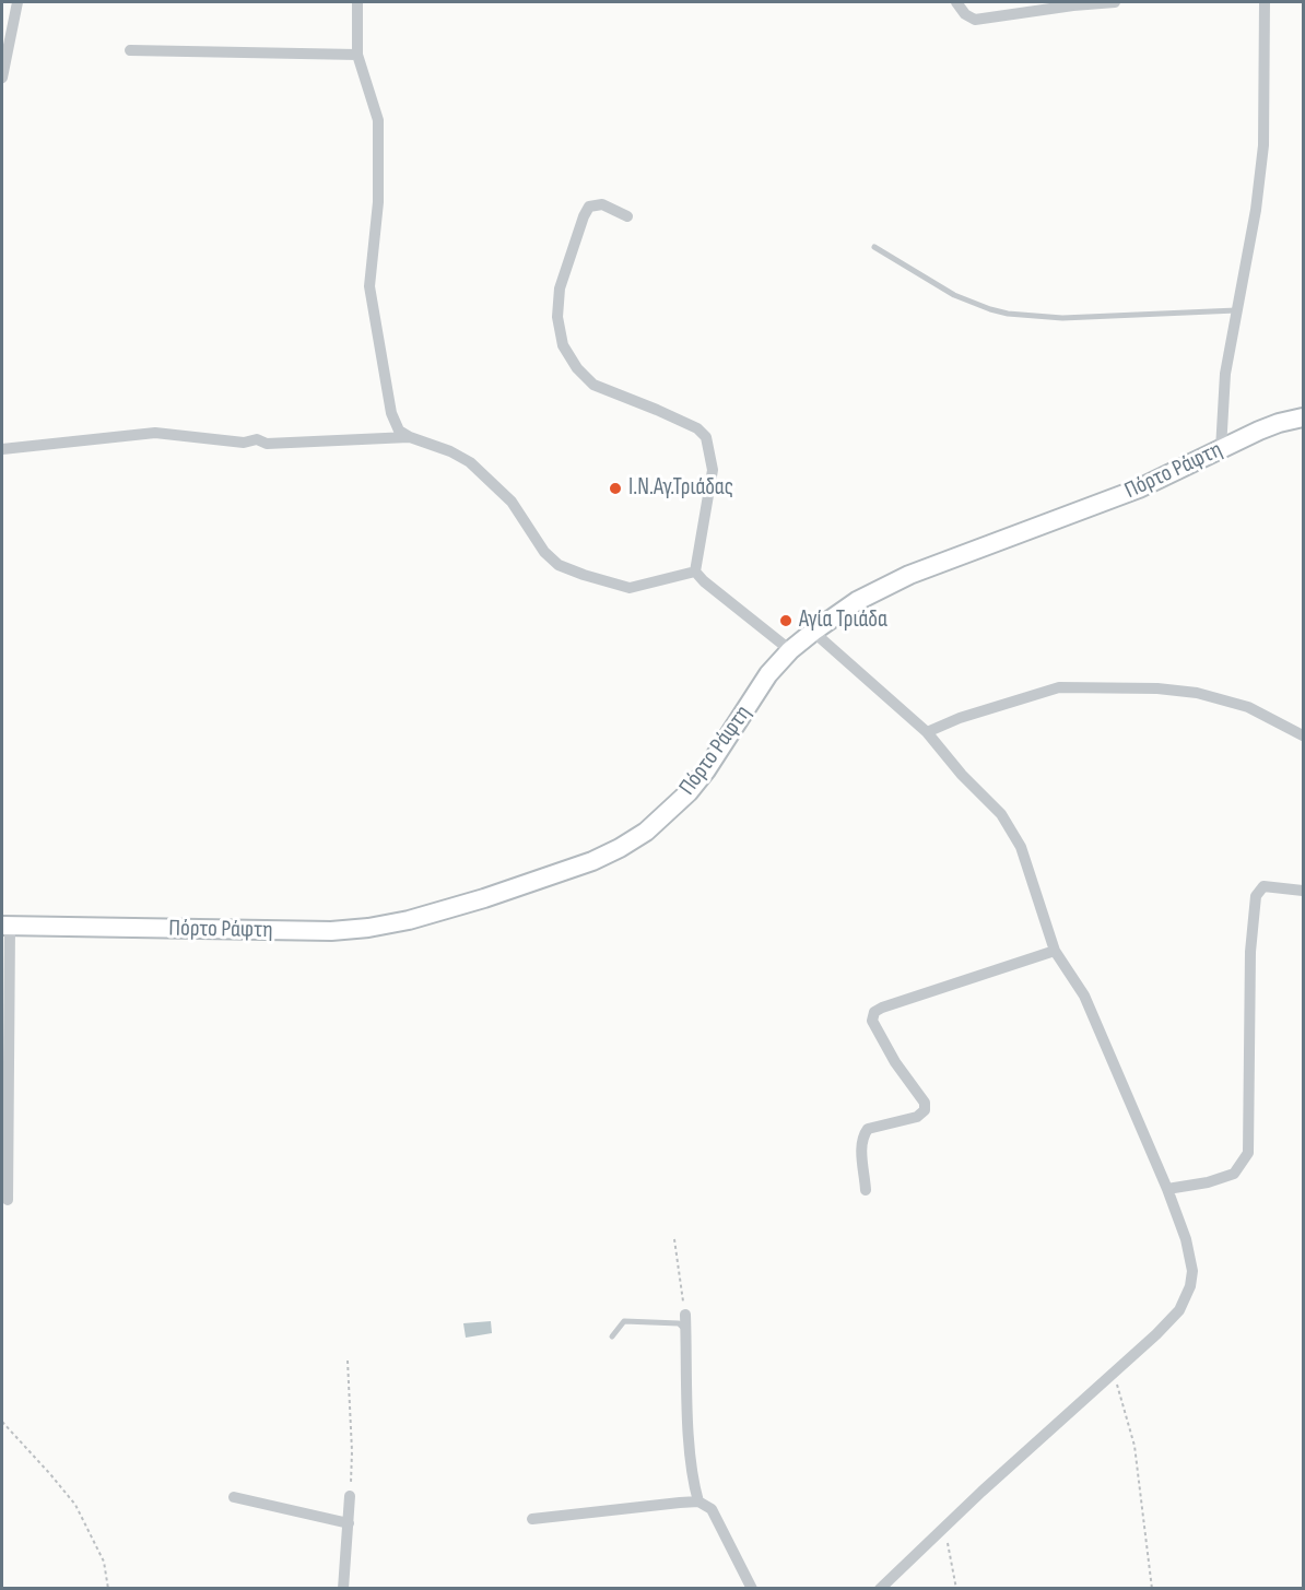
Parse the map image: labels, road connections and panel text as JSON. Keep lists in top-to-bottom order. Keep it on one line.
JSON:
{"streets":{"main road":["Πόρτο Ράφτη"]},"places":["Ι.Ν.Αγ.Τριάδας","Αγία Τριάδα"]}
